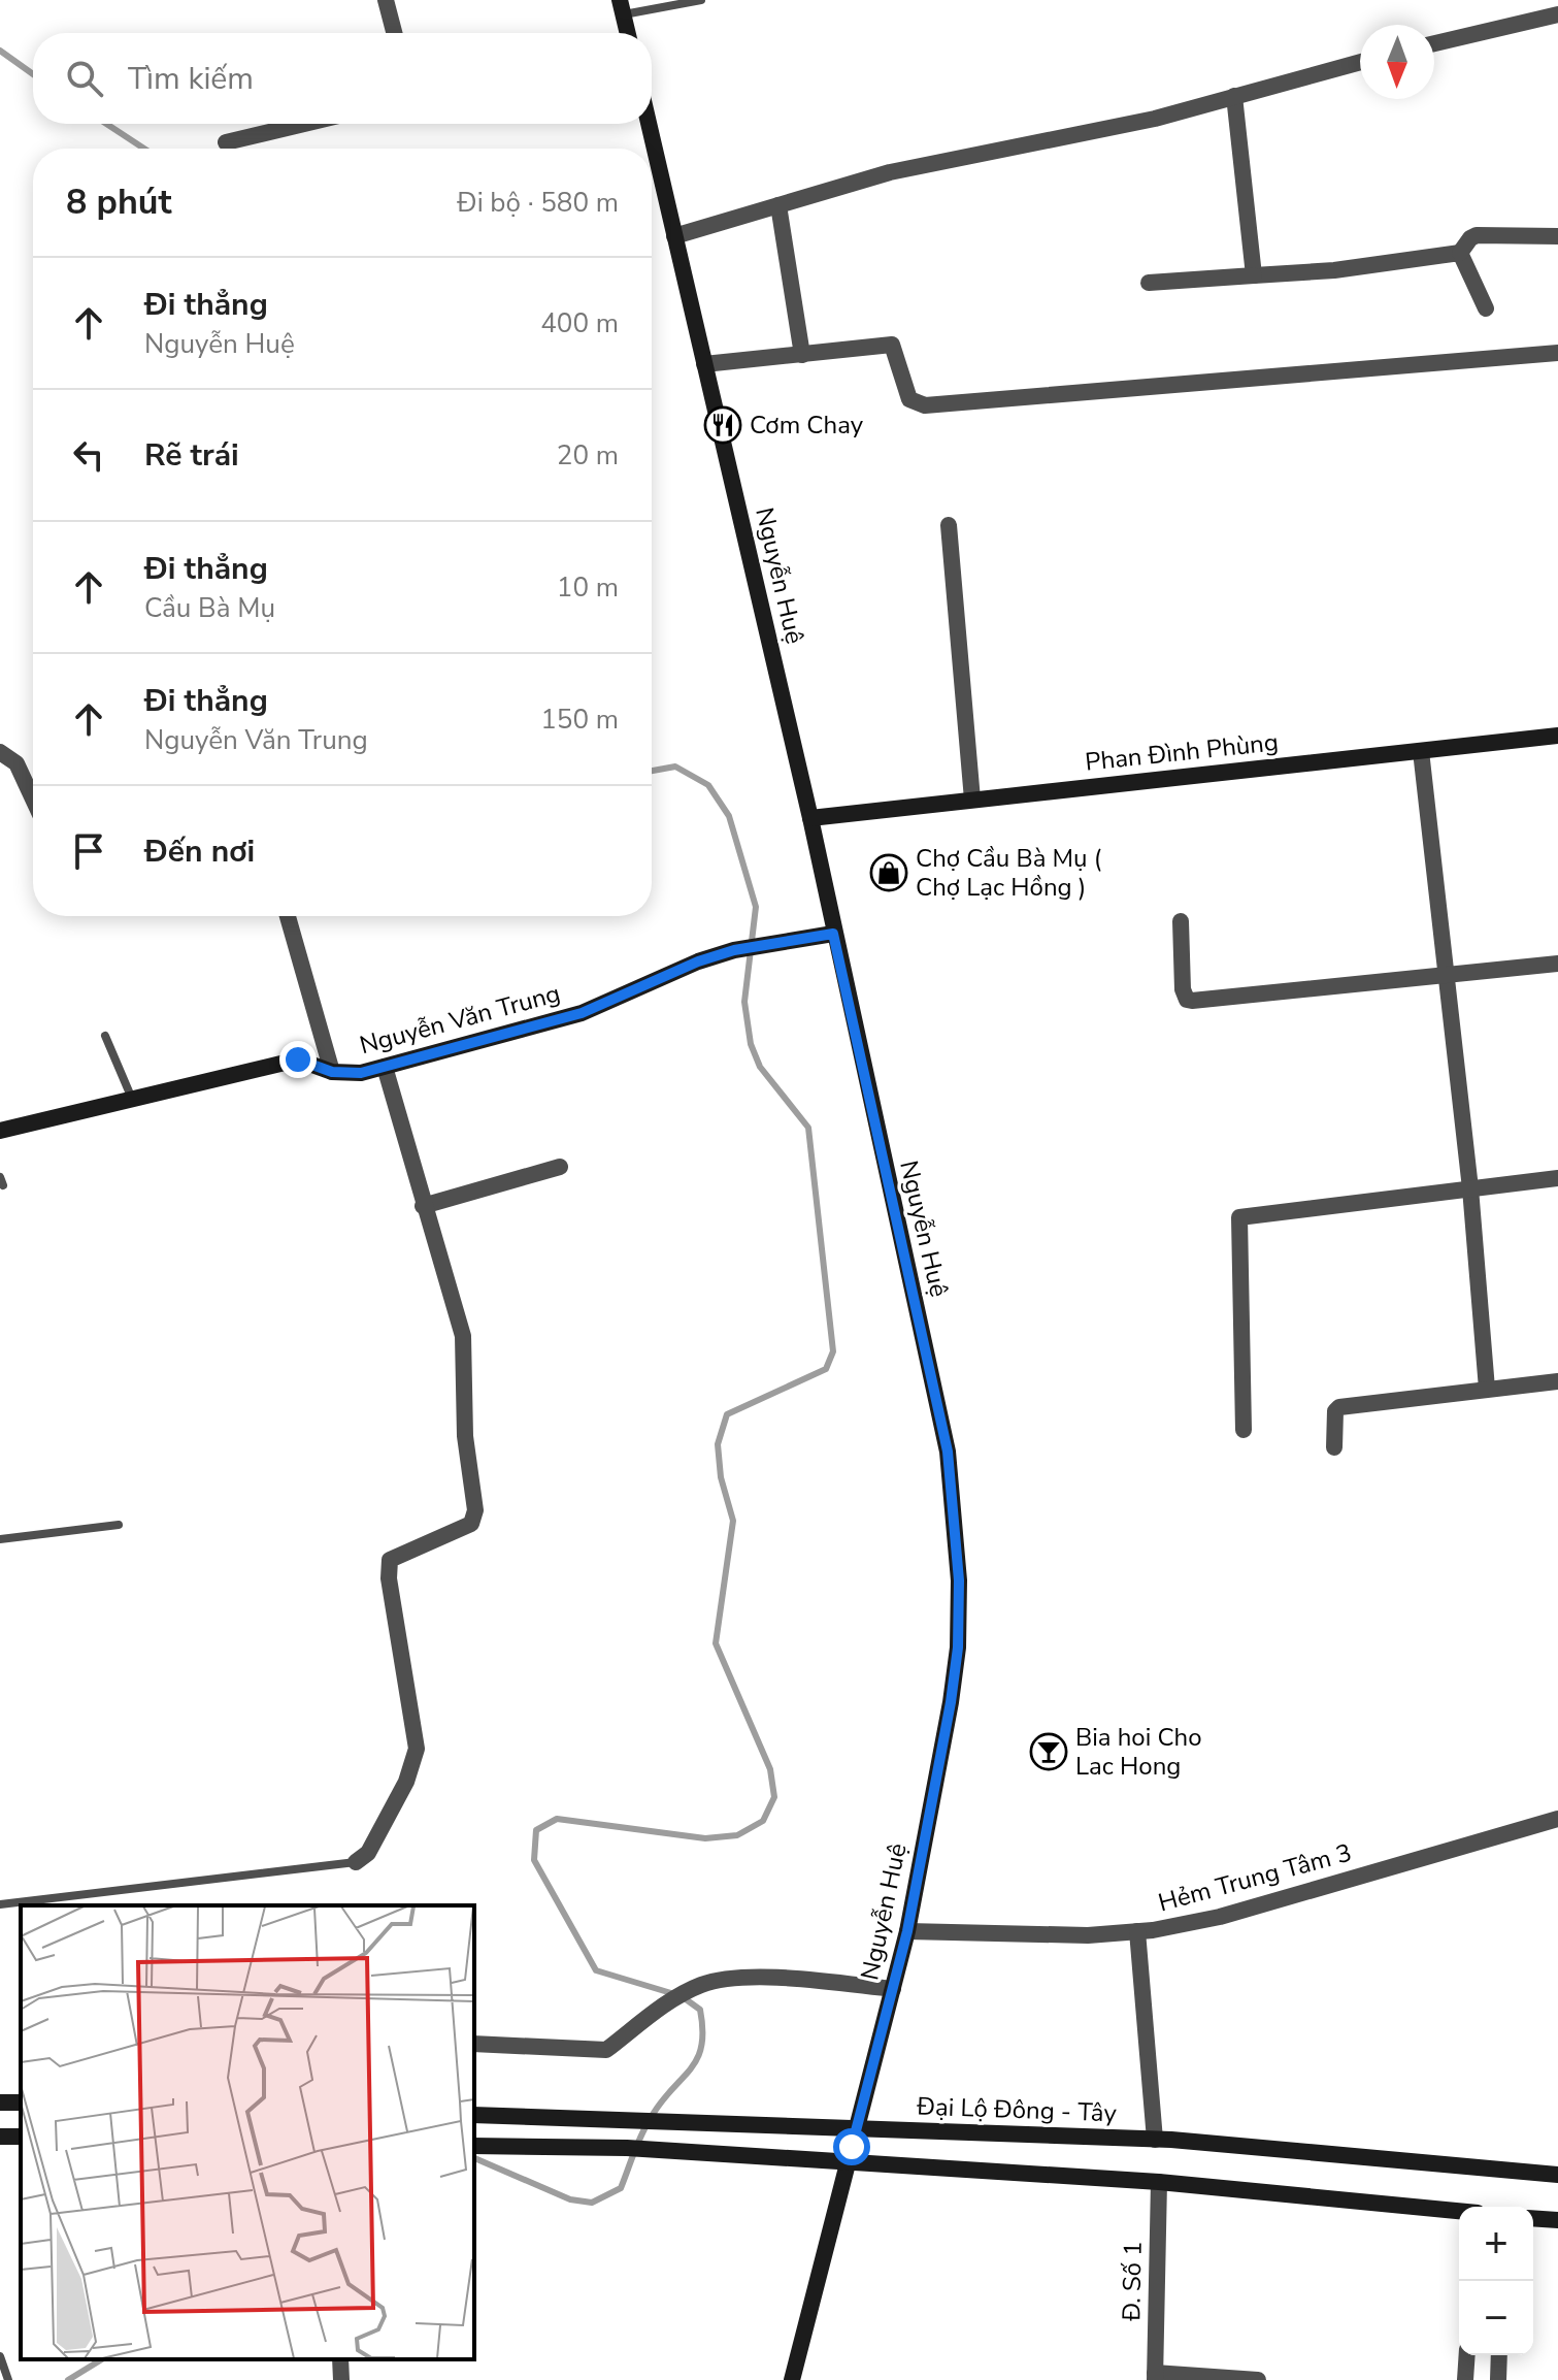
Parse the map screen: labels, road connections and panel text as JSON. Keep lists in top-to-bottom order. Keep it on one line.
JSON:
{"streets":{"street":["Nguyễn Huệ","Phan Đình Phùng","Nguyễn Văn Trung","Hẻm Trung Tâm 3","Đại Lộ Đông - Tây","Đ. Số 1"]},"crossings":[["Nguyễn Huệ","Phan Đình Phùng"],["Nguyễn Huệ","Nguyễn Văn Trung"],["Nguyễn Huệ","Hẻm Trung Tâm 3"],["Nguyễn Huệ","Đại Lộ Đông - Tây"]],"places":{"restaurant":["Cơm Chay"],"shop":["Chợ Cầu Bà Mụ ( Chợ Lạc Hồng )"],"bar":["Bia hoi Cho Lac Hong"]},"north":"bottom","page":{"search":"Tìm kiếm","heading":["8 phút","Đi bộ · 580 m"],"list":[["Đi thẳng","Nguyễn Huệ","400 m"],["Rẽ trái","20 m"],["Đi thẳng","Cầu Bà Mụ","10 m"],["Đi thẳng","Nguyễn Văn Trung","150 m"],"Đến nơi"],"map_buttons":["+","−"]}}
